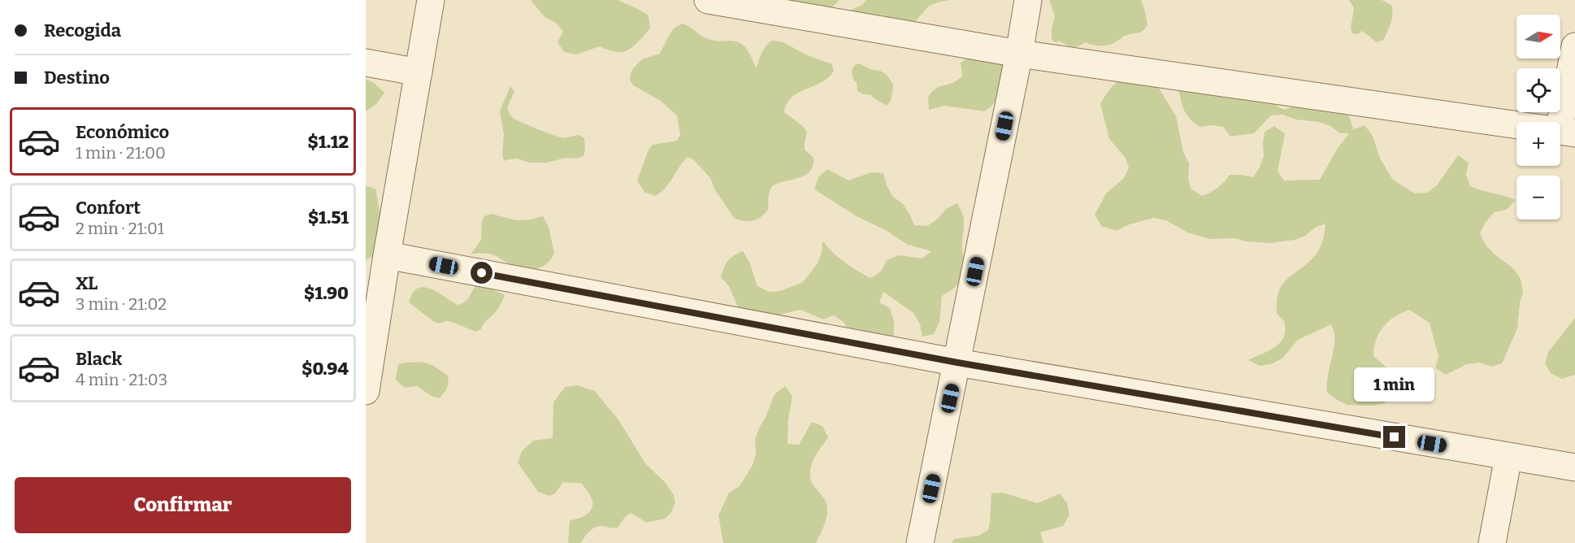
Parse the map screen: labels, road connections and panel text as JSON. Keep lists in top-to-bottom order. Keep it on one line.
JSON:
{"north":"right","page":{"banner":["Recogida","Destino"],"map_buttons":["+","−"],"list":[{"name":"Económico","note":"1 min · 21:00","value":"$1.12"},{"name":"Confort","note":"2 min · 21:01","value":"$1.51"},{"name":"XL","note":"3 min · 21:02","value":"$1.90"},{"name":"Black","note":"4 min · 21:03","value":"$0.94"}],"bubble":"1 min","buttons":"Confirmar"}}
